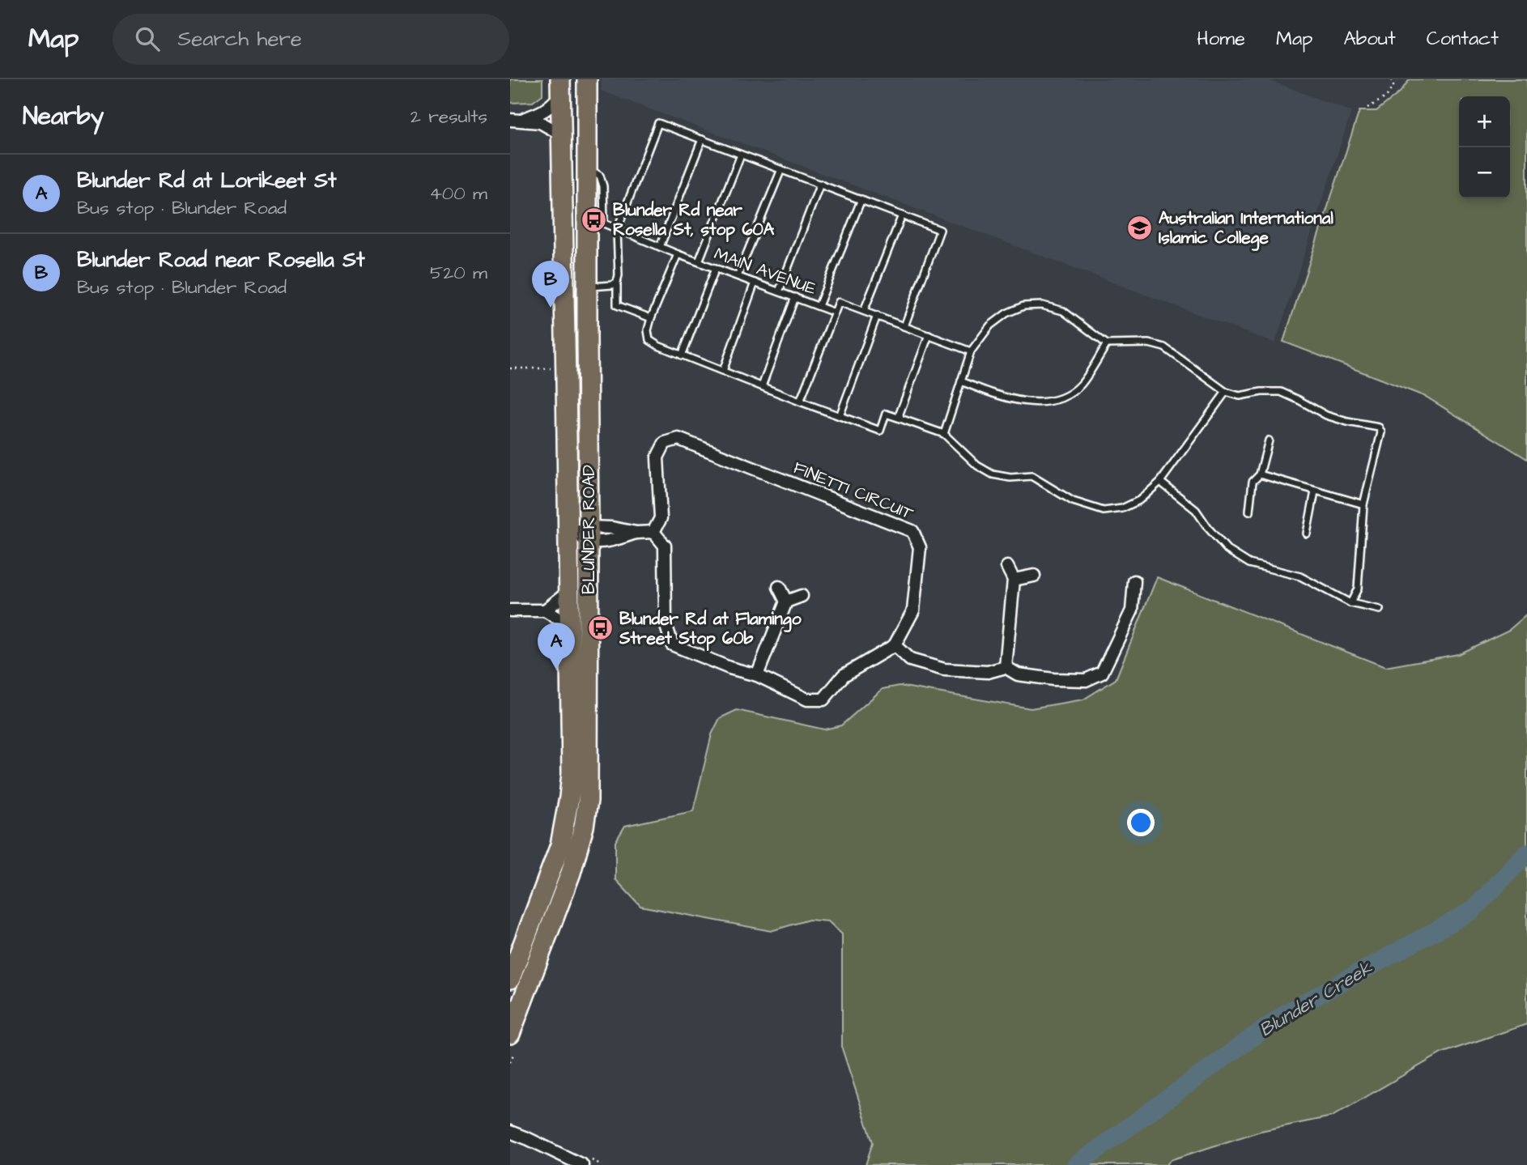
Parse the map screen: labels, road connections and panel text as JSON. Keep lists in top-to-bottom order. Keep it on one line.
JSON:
{"streets":{"main road":["BLUNDER ROAD"],"street":["FINETTI CIRCUIT"],"lane":["MAIN AVENUE"]},"water":["Blunder Creek"],"places":{"bus stop":["Blunder Rd near Rosella St, stop 60A","Blunder Rd at Flamingo Street Stop 60b"],"school or university":["Australian International Islamic College"]},"page":{"header":"Map","search":"Search here","nav":["Home","Map","About","Contact"],"heading":["Nearby","2 results"],"map_buttons":["+","−"],"list":[{"mark":"A","name":"Blunder Rd at Lorikeet St","note":"Bus stop · Blunder Road","value":"400 m"},{"mark":"B","name":"Blunder Road near Rosella St","note":"Bus stop · Blunder Road","value":"520 m"}],"pins":["B","A"]}}
